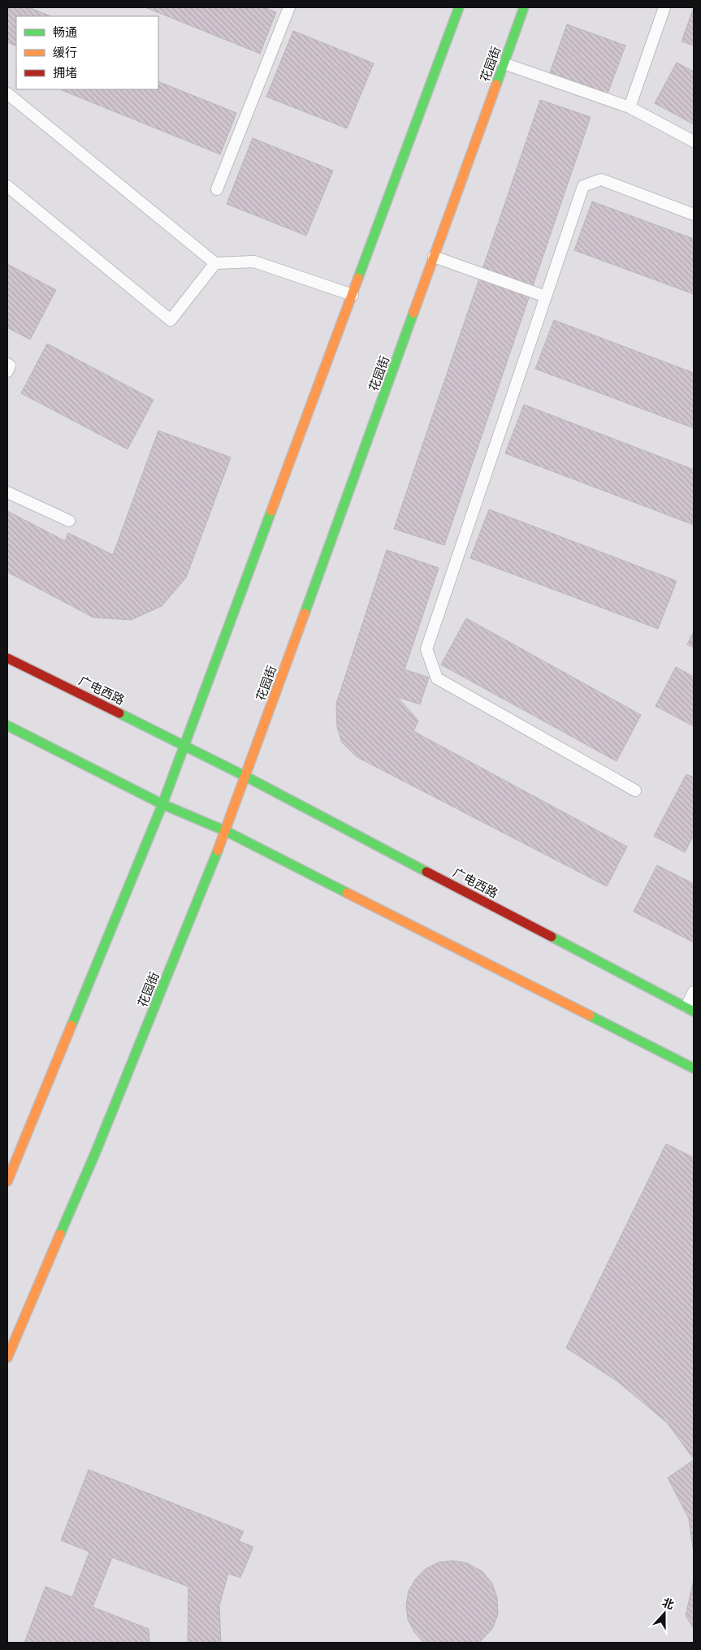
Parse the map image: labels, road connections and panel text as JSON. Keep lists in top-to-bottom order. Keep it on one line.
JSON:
{"streets":{"main road":["花园街","广电西路"]},"crossings":[["花园街","广电西路"]],"legend":["畅通","缓行","拥堵"],"north":"top"}
